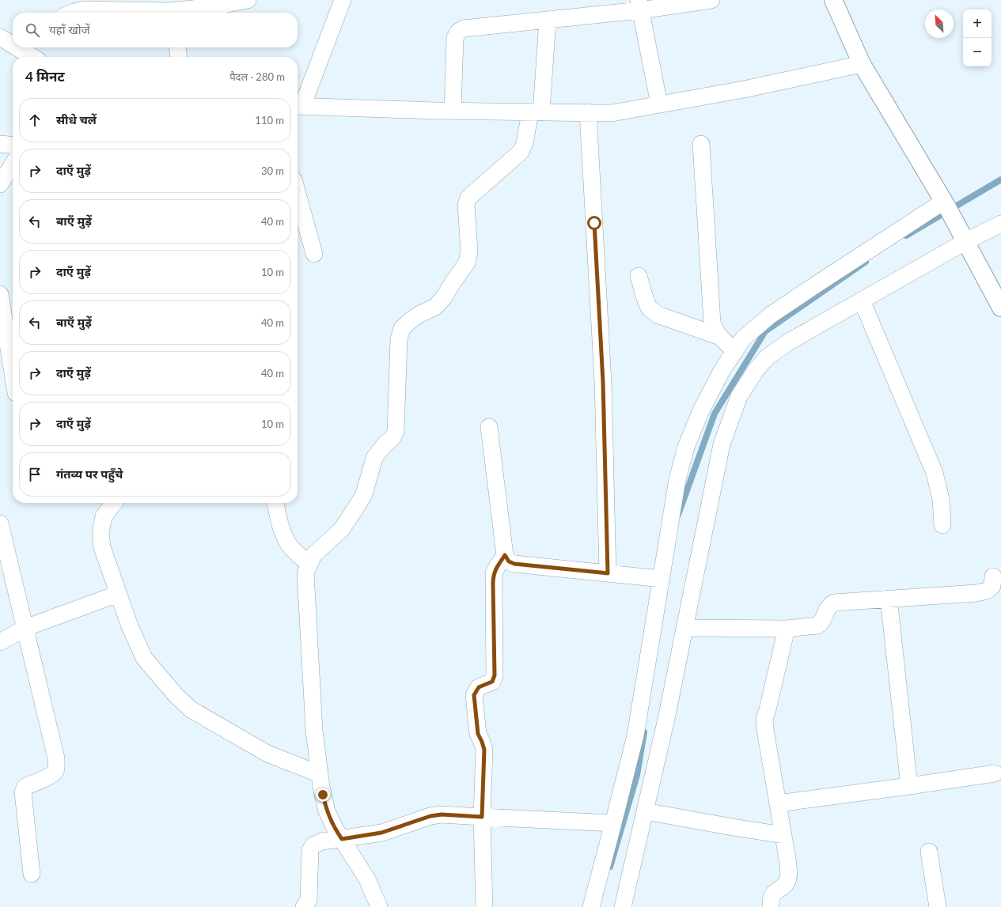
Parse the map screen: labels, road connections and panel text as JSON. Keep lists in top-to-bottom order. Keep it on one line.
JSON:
{"north":"top left","page":{"map_buttons":["+","−"],"search":"यहाँ खोजें","heading":["4 मिनट","पैदल · 280 m"],"list":[["सीधे चलें","110 m"],["दाएँ मुड़ें","30 m"],["बाएँ मुड़ें","40 m"],["दाएँ मुड़ें","10 m"],["बाएँ मुड़ें","40 m"],["दाएँ मुड़ें","40 m"],["दाएँ मुड़ें","10 m"],"गंतव्य पर पहुँचे"]}}
